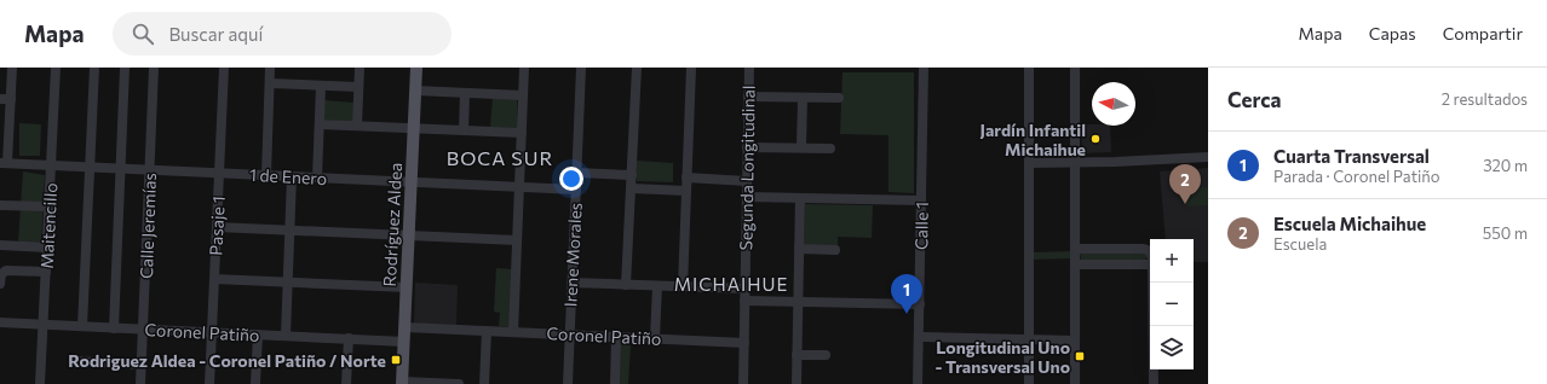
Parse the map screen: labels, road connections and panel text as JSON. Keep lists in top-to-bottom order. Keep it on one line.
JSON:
{"streets":{"main road":["Rodríguez Aldea"],"street":["Segunda Longitudinal","1 de Enero","Maitencillo","Calle Jeremías","Pasaje 1","Calle 1","Irene Morales","Coronel Patiño"]},"crossings":[["Segunda Longitudinal","Coronel Patiño"],["1 de Enero","Rodríguez Aldea"],["1 de Enero","Maitencillo"],["1 de Enero","Calle Jeremías"],["1 de Enero","Pasaje 1"],["1 de Enero","Irene Morales"],["Rodríguez Aldea","Coronel Patiño"],["Maitencillo","Coronel Patiño"],["Calle Jeremías","Coronel Patiño"],["Pasaje 1","Coronel Patiño"],["Irene Morales","Coronel Patiño"]],"districts":["BOCA SUR","MICHAIHUE"],"places":{"other":["Jardín Infantil Michaihue"],"transit":["Longitudinal Uno - Transversal Uno","Rodriguez Aldea - Coronel Patiño / Norte"]},"north":"left","page":{"header":"Mapa","search":"Buscar aquí","nav":["Mapa","Capas","Compartir"],"heading":["Cerca","2 resultados"],"list":[{"mark":"1","name":"Cuarta Transversal","note":"Parada · Coronel Patiño","value":"320 m"},{"mark":"2","name":"Escuela Michaihue","note":"Escuela","value":"550 m"}],"pins":["2","1"],"map_buttons":["+","−"]}}
